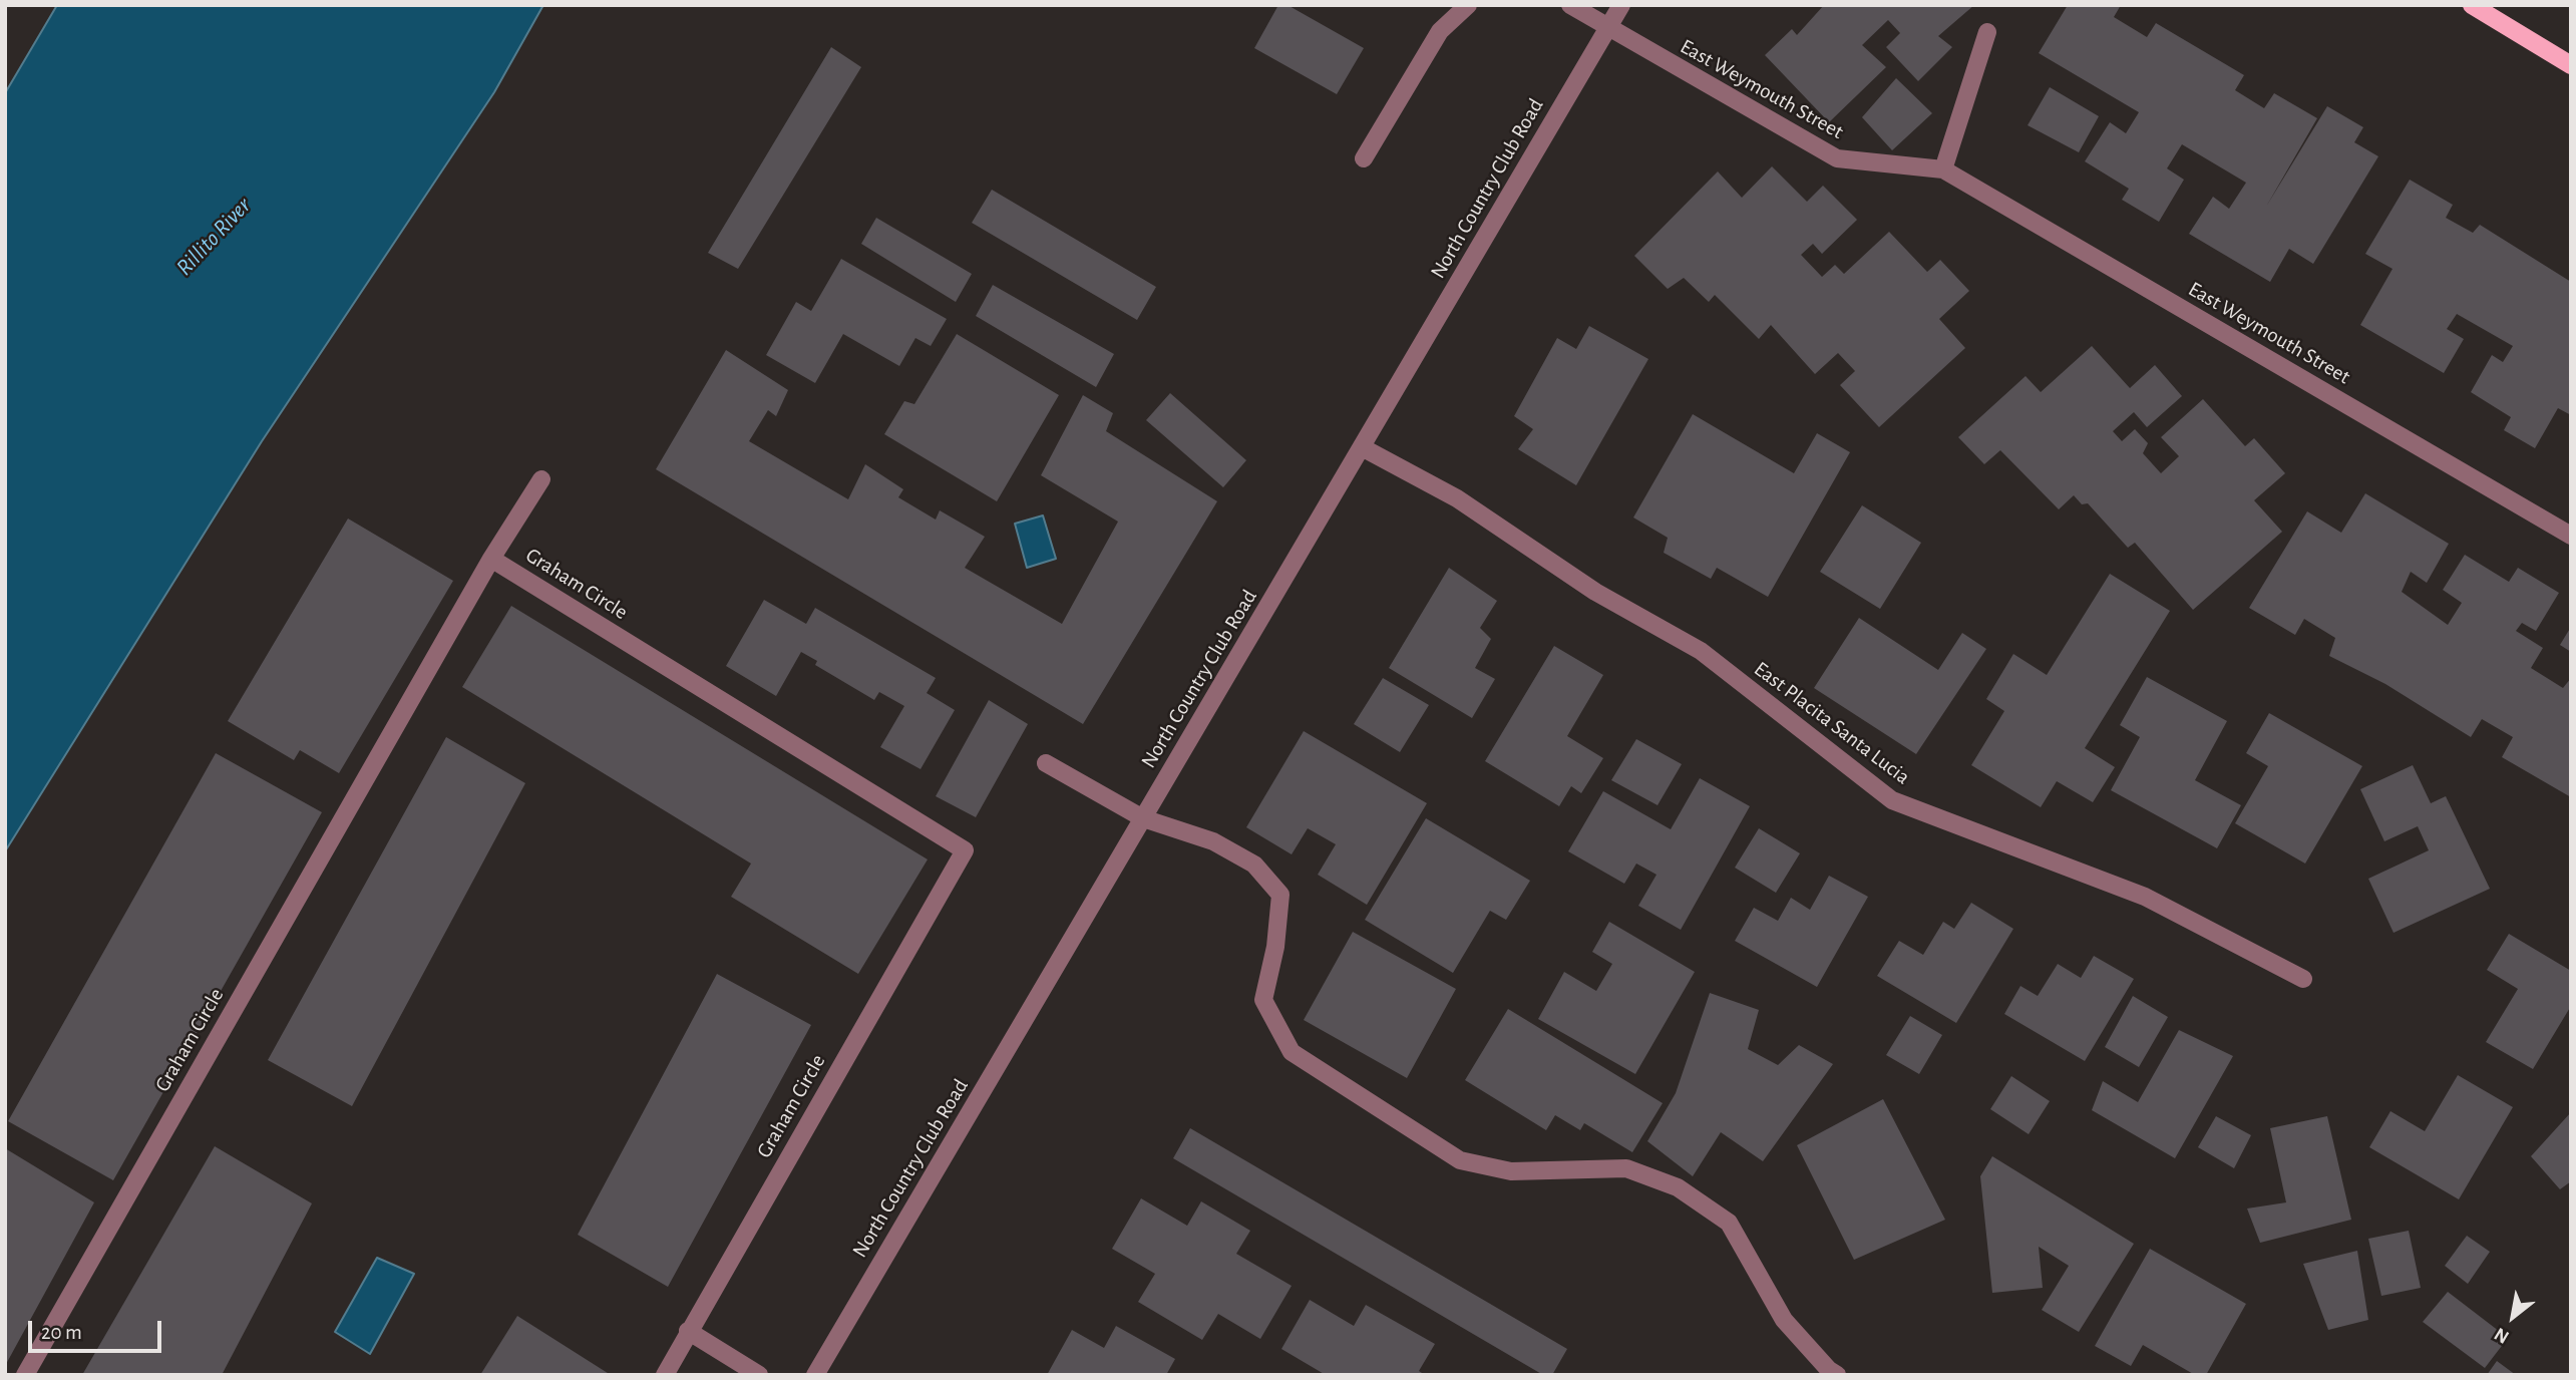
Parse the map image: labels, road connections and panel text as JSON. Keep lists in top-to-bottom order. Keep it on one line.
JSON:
{"streets":{"street":["East Weymouth Street","North Country Club Road","Graham Circle","East Placita Santa Lucia"]},"crossings":[["East Weymouth Street","North Country Club Road"],["North Country Club Road","East Placita Santa Lucia"]],"water":["Rillito River"],"scale_bar":"20 m","north":"bottom left"}
